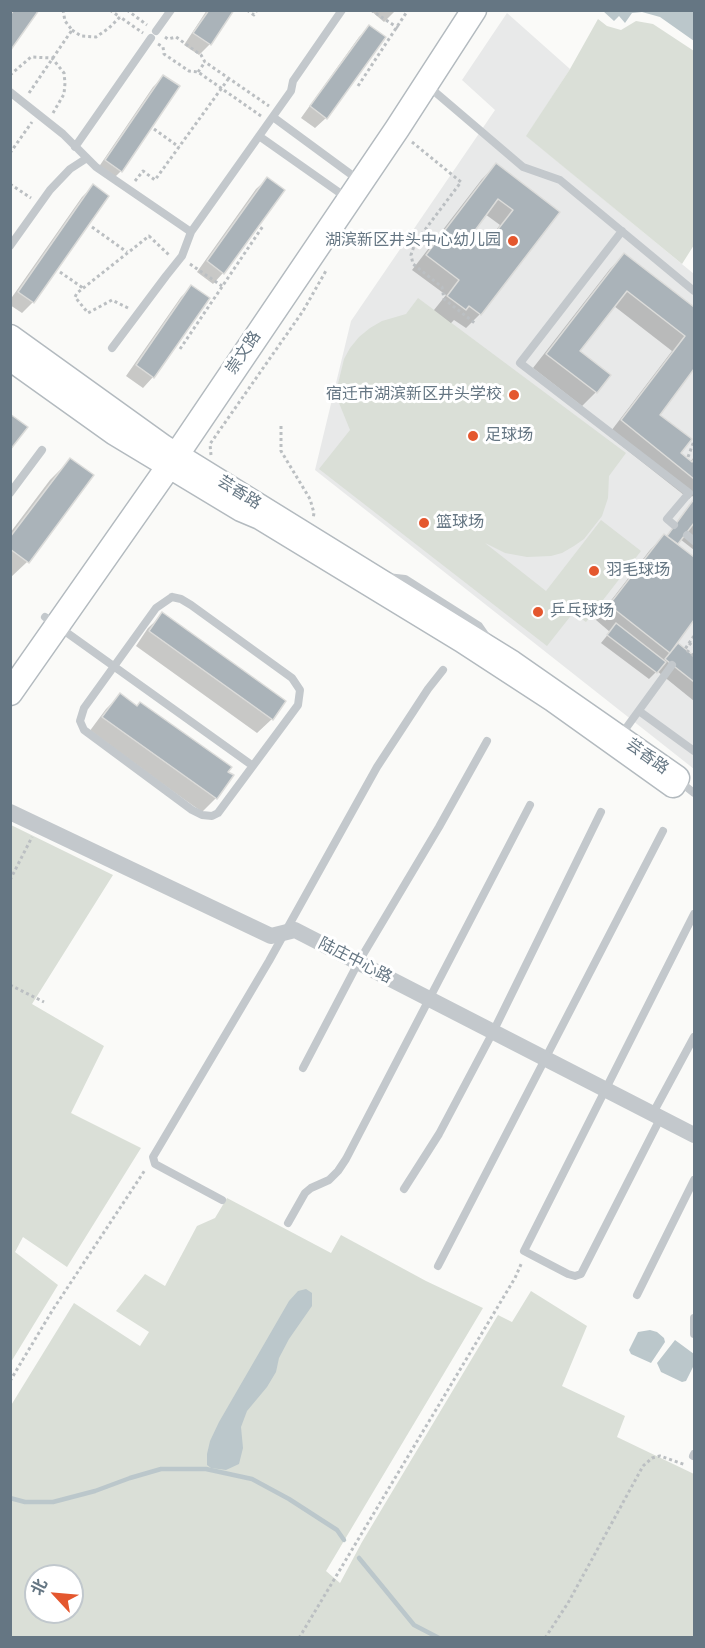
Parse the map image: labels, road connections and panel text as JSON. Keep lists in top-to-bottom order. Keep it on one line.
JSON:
{"streets":{"street":["崇文路","芸香路","陆庄中心路"]},"crossings":[["崇文路","芸香路"]],"places":["湖滨新区井头中心幼儿园","宿迁市湖滨新区井头学校","足球场","篮球场","羽毛球场","乒乓球场"],"north":"top left"}
